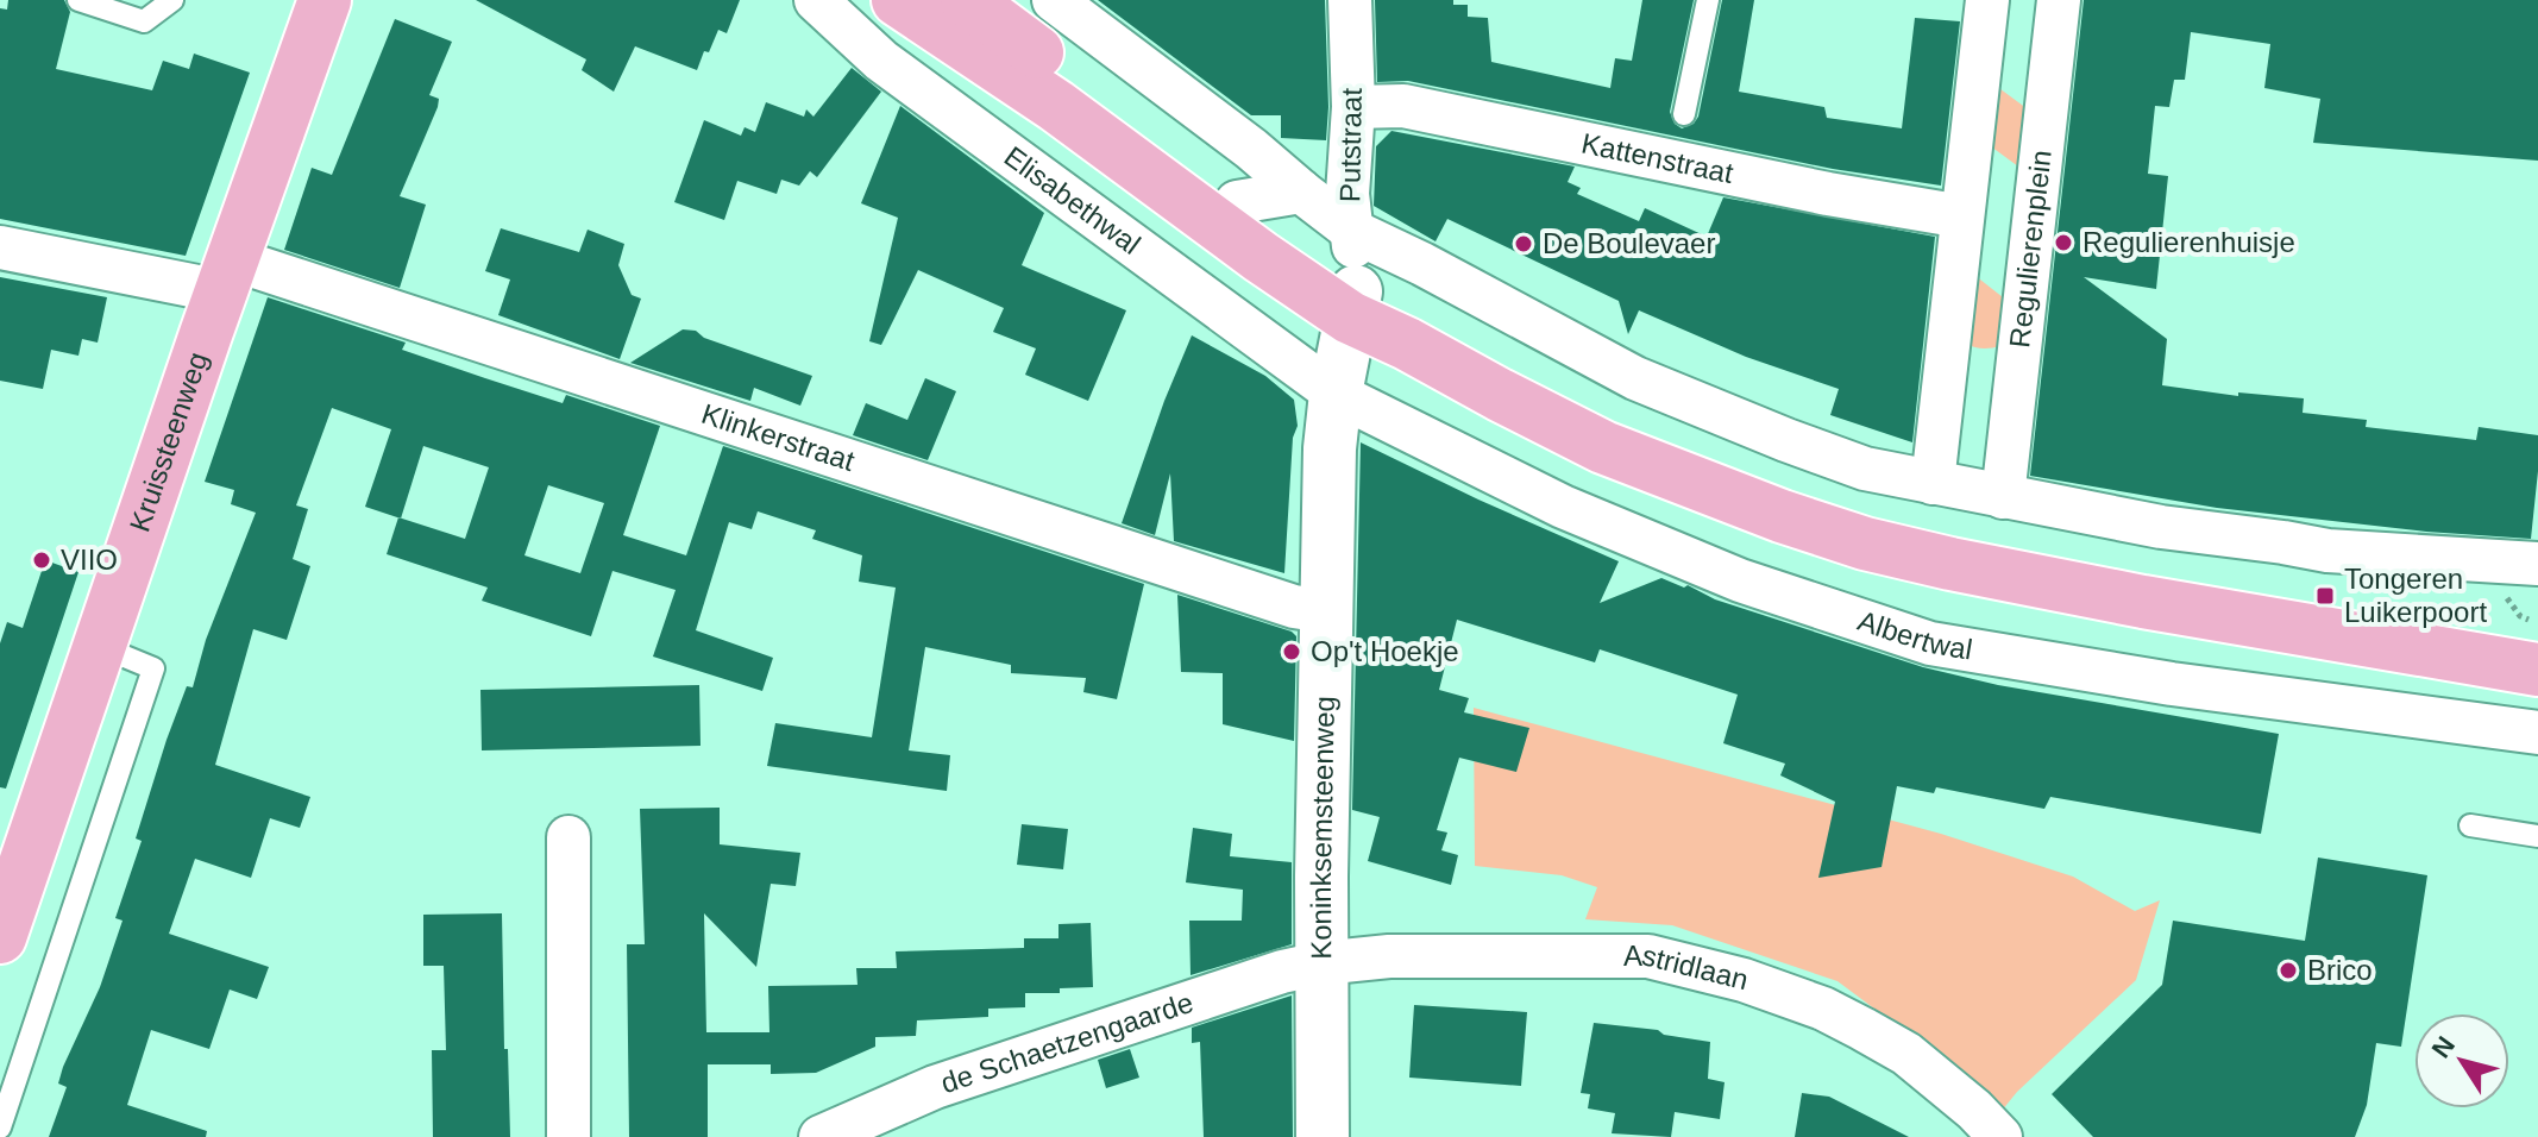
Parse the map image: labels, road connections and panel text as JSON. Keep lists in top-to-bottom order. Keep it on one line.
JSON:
{"streets":{"main road":["Kruissteenweg"],"street":["Putstraat","Kattenstraat","Elisabethwal","Regulierenplein","Klinkerstraat","Albertwal","Koninksemsteenweg","Astridlaan","de Schaetzengaarde"]},"crossings":[["Putstraat","Kattenstraat"],["Putstraat","Koninksemsteenweg"],["Elisabethwal","Albertwal"],["Elisabethwal","Koninksemsteenweg"],["Klinkerstraat","Kruissteenweg"],["Klinkerstraat","Koninksemsteenweg"],["Albertwal","Koninksemsteenweg"],["Koninksemsteenweg","Astridlaan"],["Koninksemsteenweg","de Schaetzengaarde"],["Astridlaan","de Schaetzengaarde"]],"places":{"other":["Regulierenhuisje","De Boulevaer","VIIO","Op't Hoekje","Brico"],"transit":["Tongeren Luikerpoort"]},"north":"top left"}
